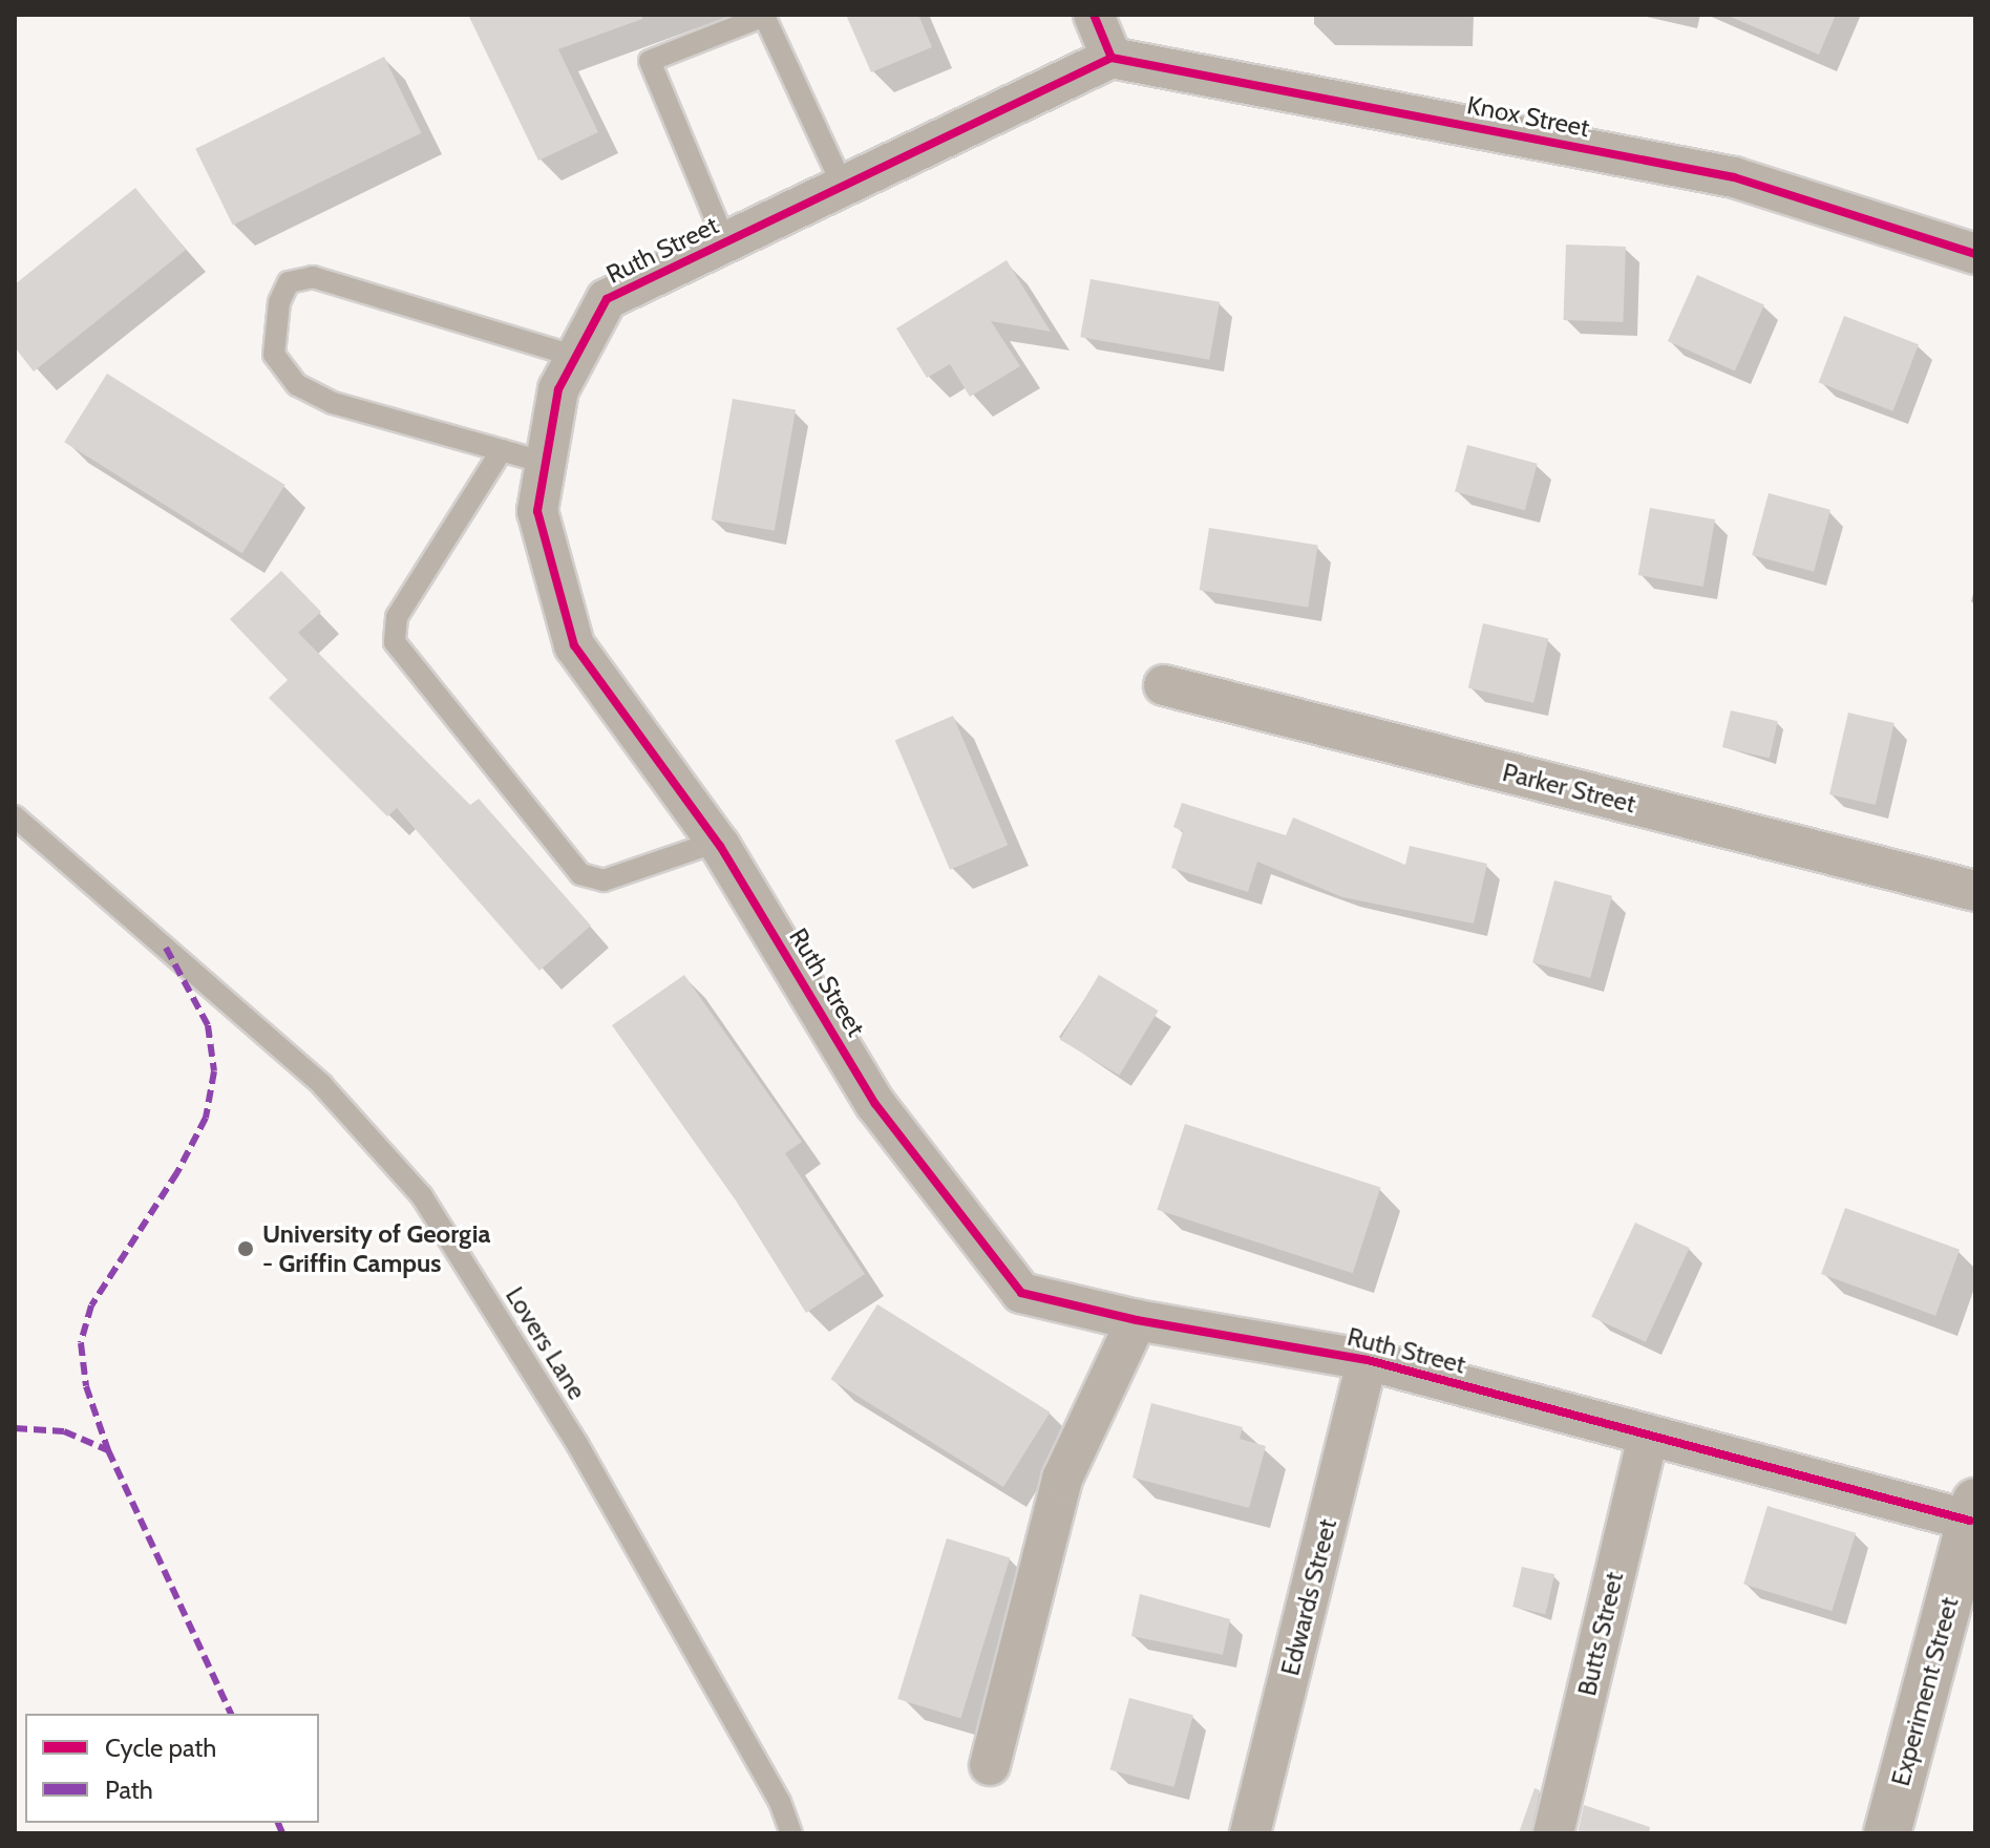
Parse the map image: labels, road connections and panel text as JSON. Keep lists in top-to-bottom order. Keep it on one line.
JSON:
{"streets":{"main road":["Experiment Street"],"street":["Knox Street","Ruth Street","Parker Street","Edwards Street","Butts Street"],"lane":["Lovers Lane"]},"crossings":[["Knox Street","Ruth Street"],["Ruth Street","Edwards Street"],["Ruth Street","Butts Street"],["Ruth Street","Experiment Street"]],"places":["University of Georgia - Griffin Campus"],"legend":["Cycle path","Path"]}
